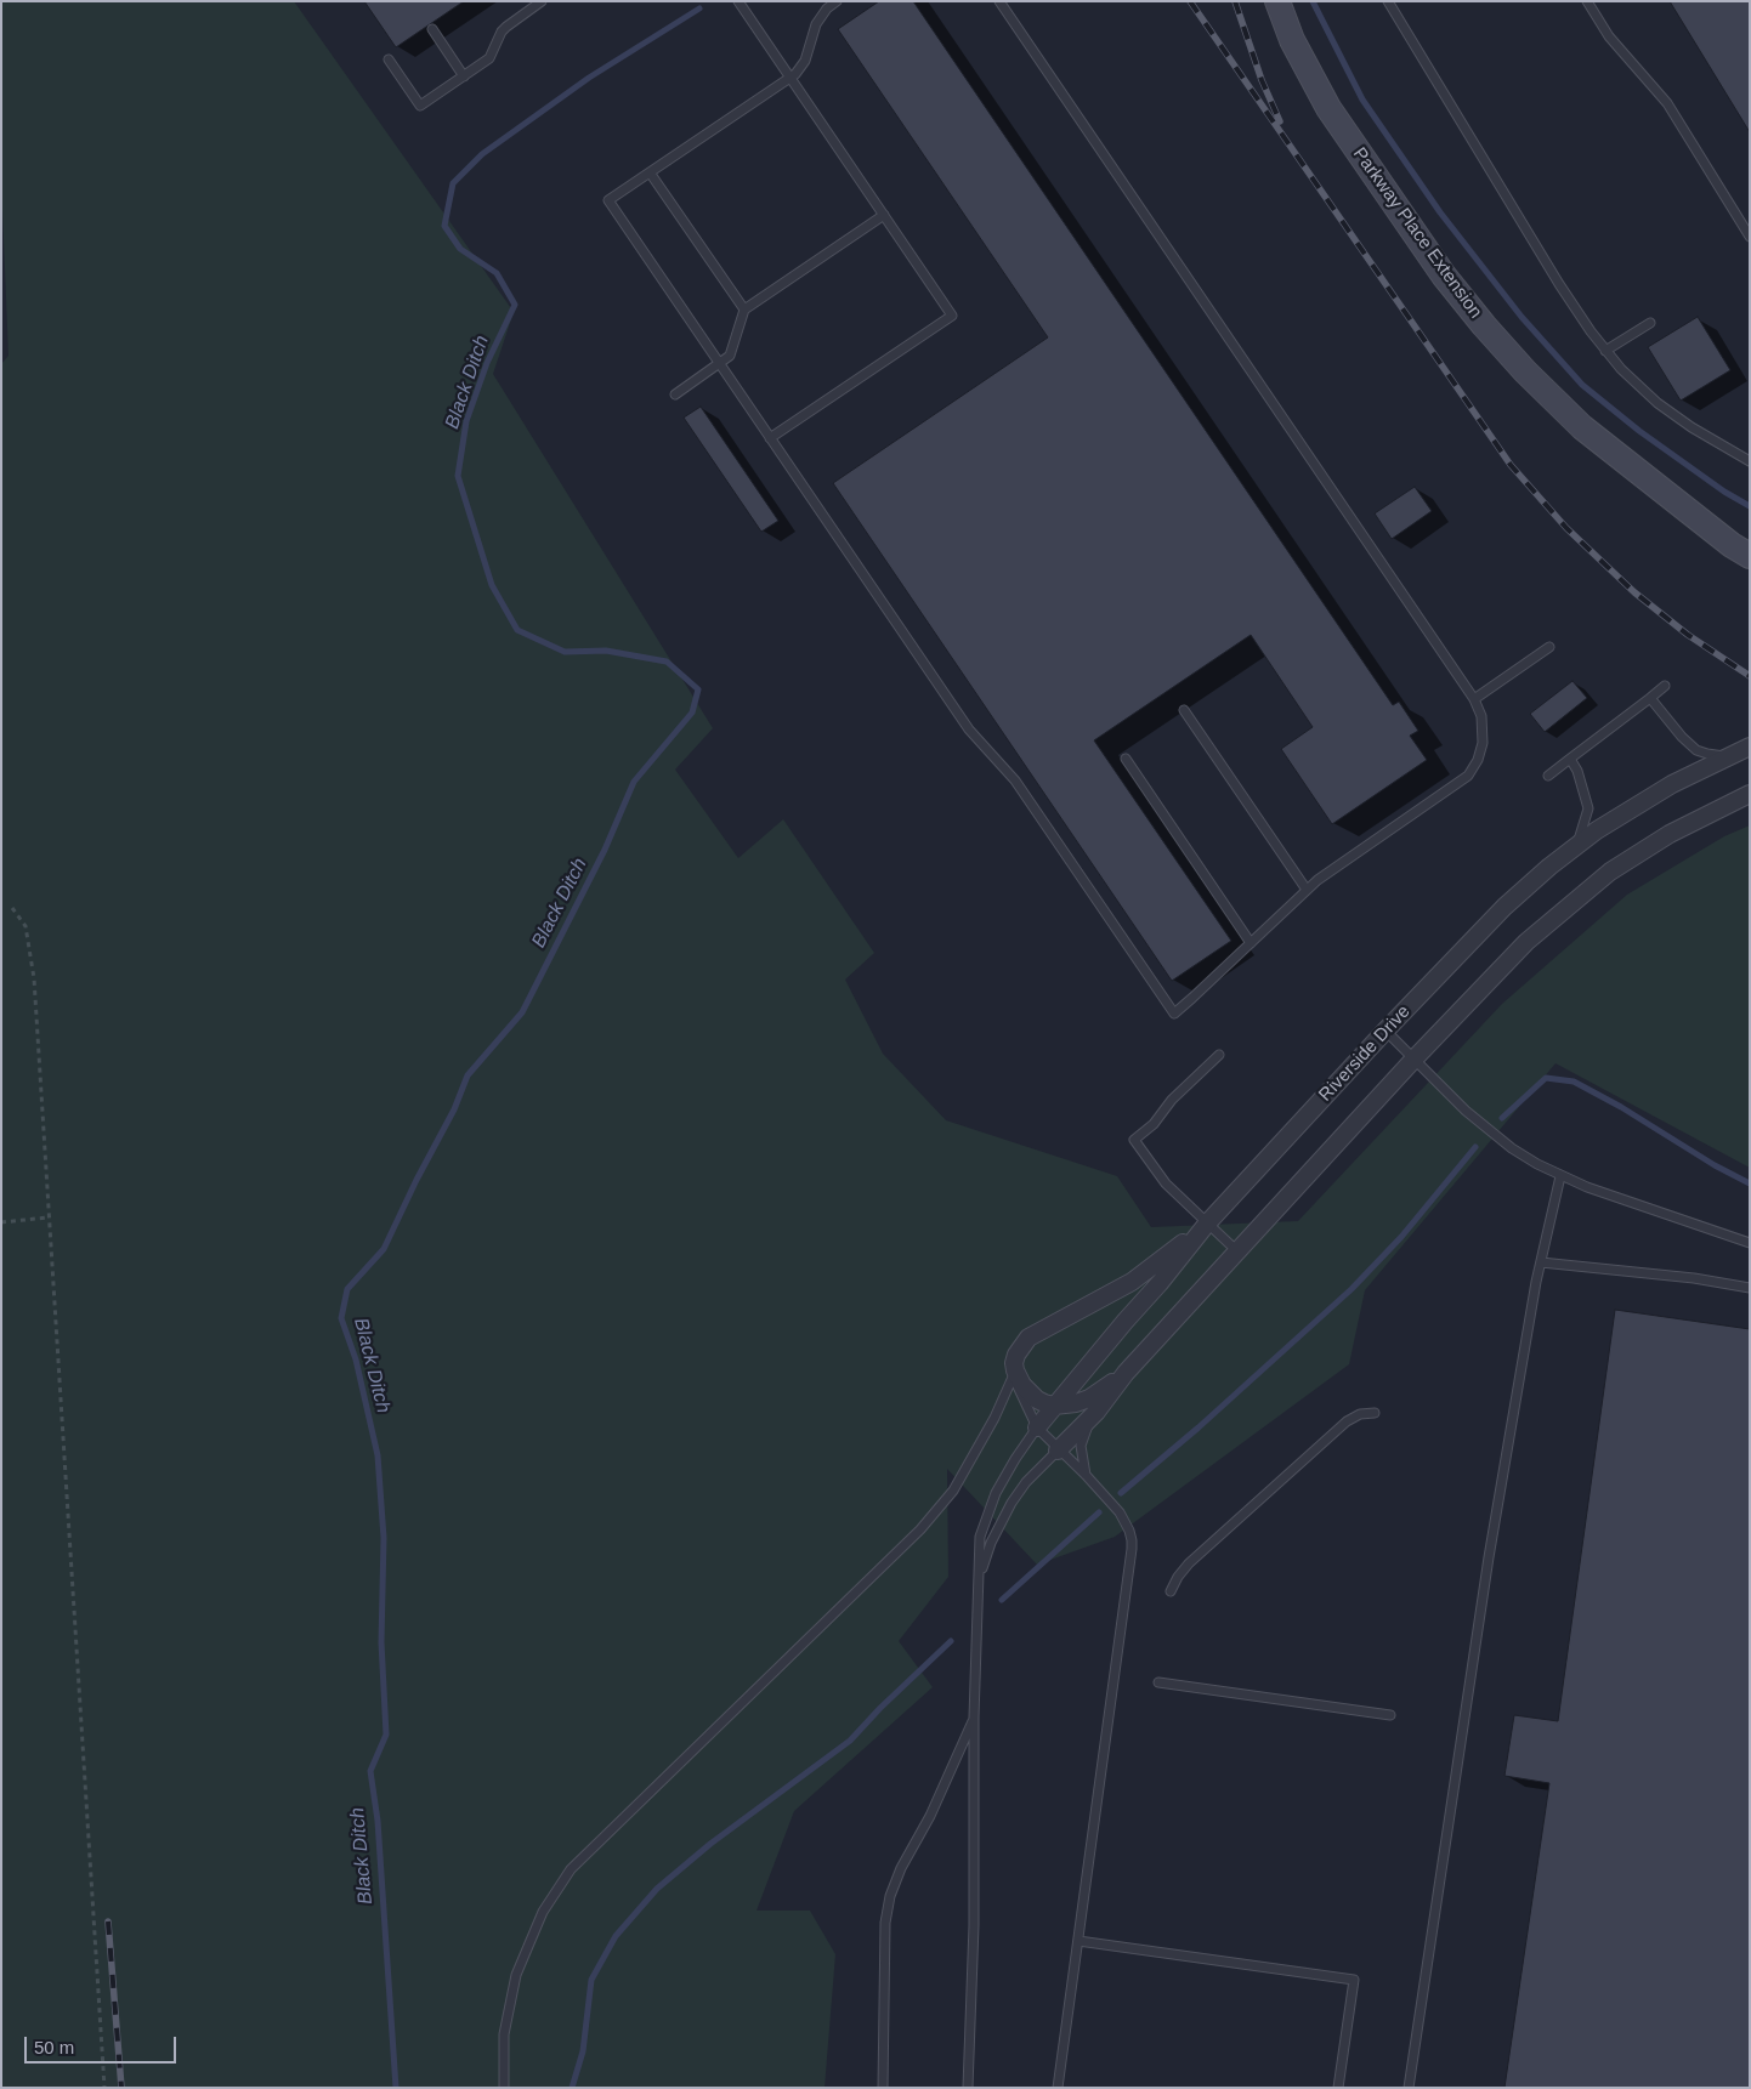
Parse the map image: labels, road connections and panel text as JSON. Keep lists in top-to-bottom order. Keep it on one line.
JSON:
{"streets":{"main road":["Parkway Place Extension"],"street":["Riverside Drive"]},"water":["Black Ditch"],"scale_bar":"50 m"}
